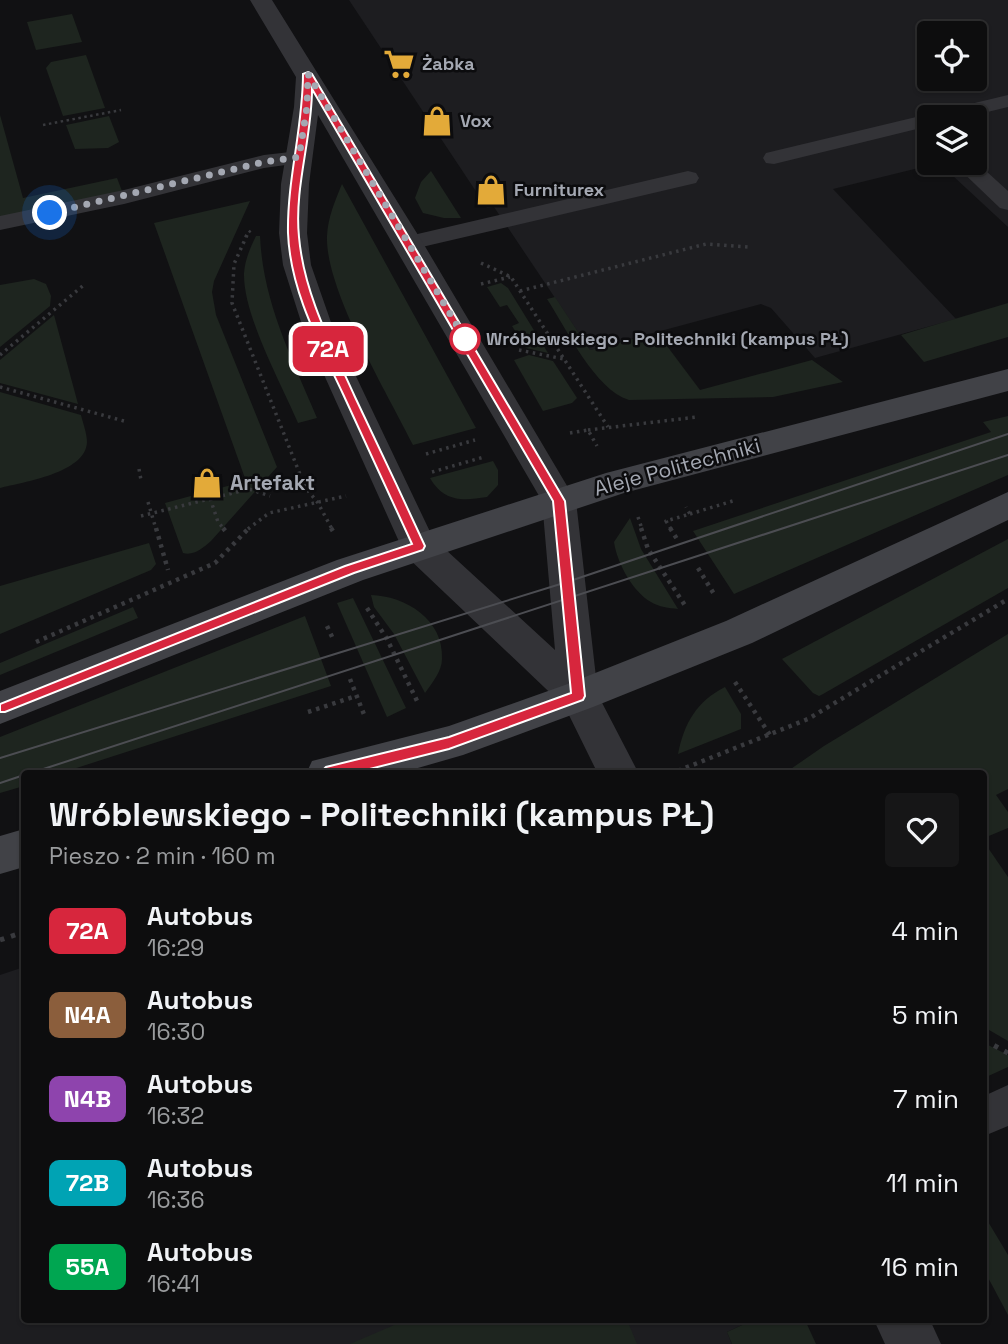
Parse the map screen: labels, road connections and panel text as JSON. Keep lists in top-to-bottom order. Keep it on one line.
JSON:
{"streets":{"main road":["Aleje Politechniki"]},"places":{"supermarket":["Żabka"],"shop":["Vox","Furniturex","Artefakt"],"other":["Wróblewskiego - Politechniki (kampus PŁ)"]},"lines":["bus line 72A"],"page":{"on_map":"72A","heading":["Wróblewskiego - Politechniki (kampus PŁ)","Pieszo · 2 min · 160 m"],"list":[{"mark":"72A","name":"Autobus","note":"16:29","value":"4 min"},{"mark":"N4A","name":"Autobus","note":"16:30","value":"5 min"},{"mark":"N4B","name":"Autobus","note":"16:32","value":"7 min"},{"mark":"72B","name":"Autobus","note":"16:36","value":"11 min"},{"mark":"55A","name":"Autobus","note":"16:41","value":"16 min"}]}}
